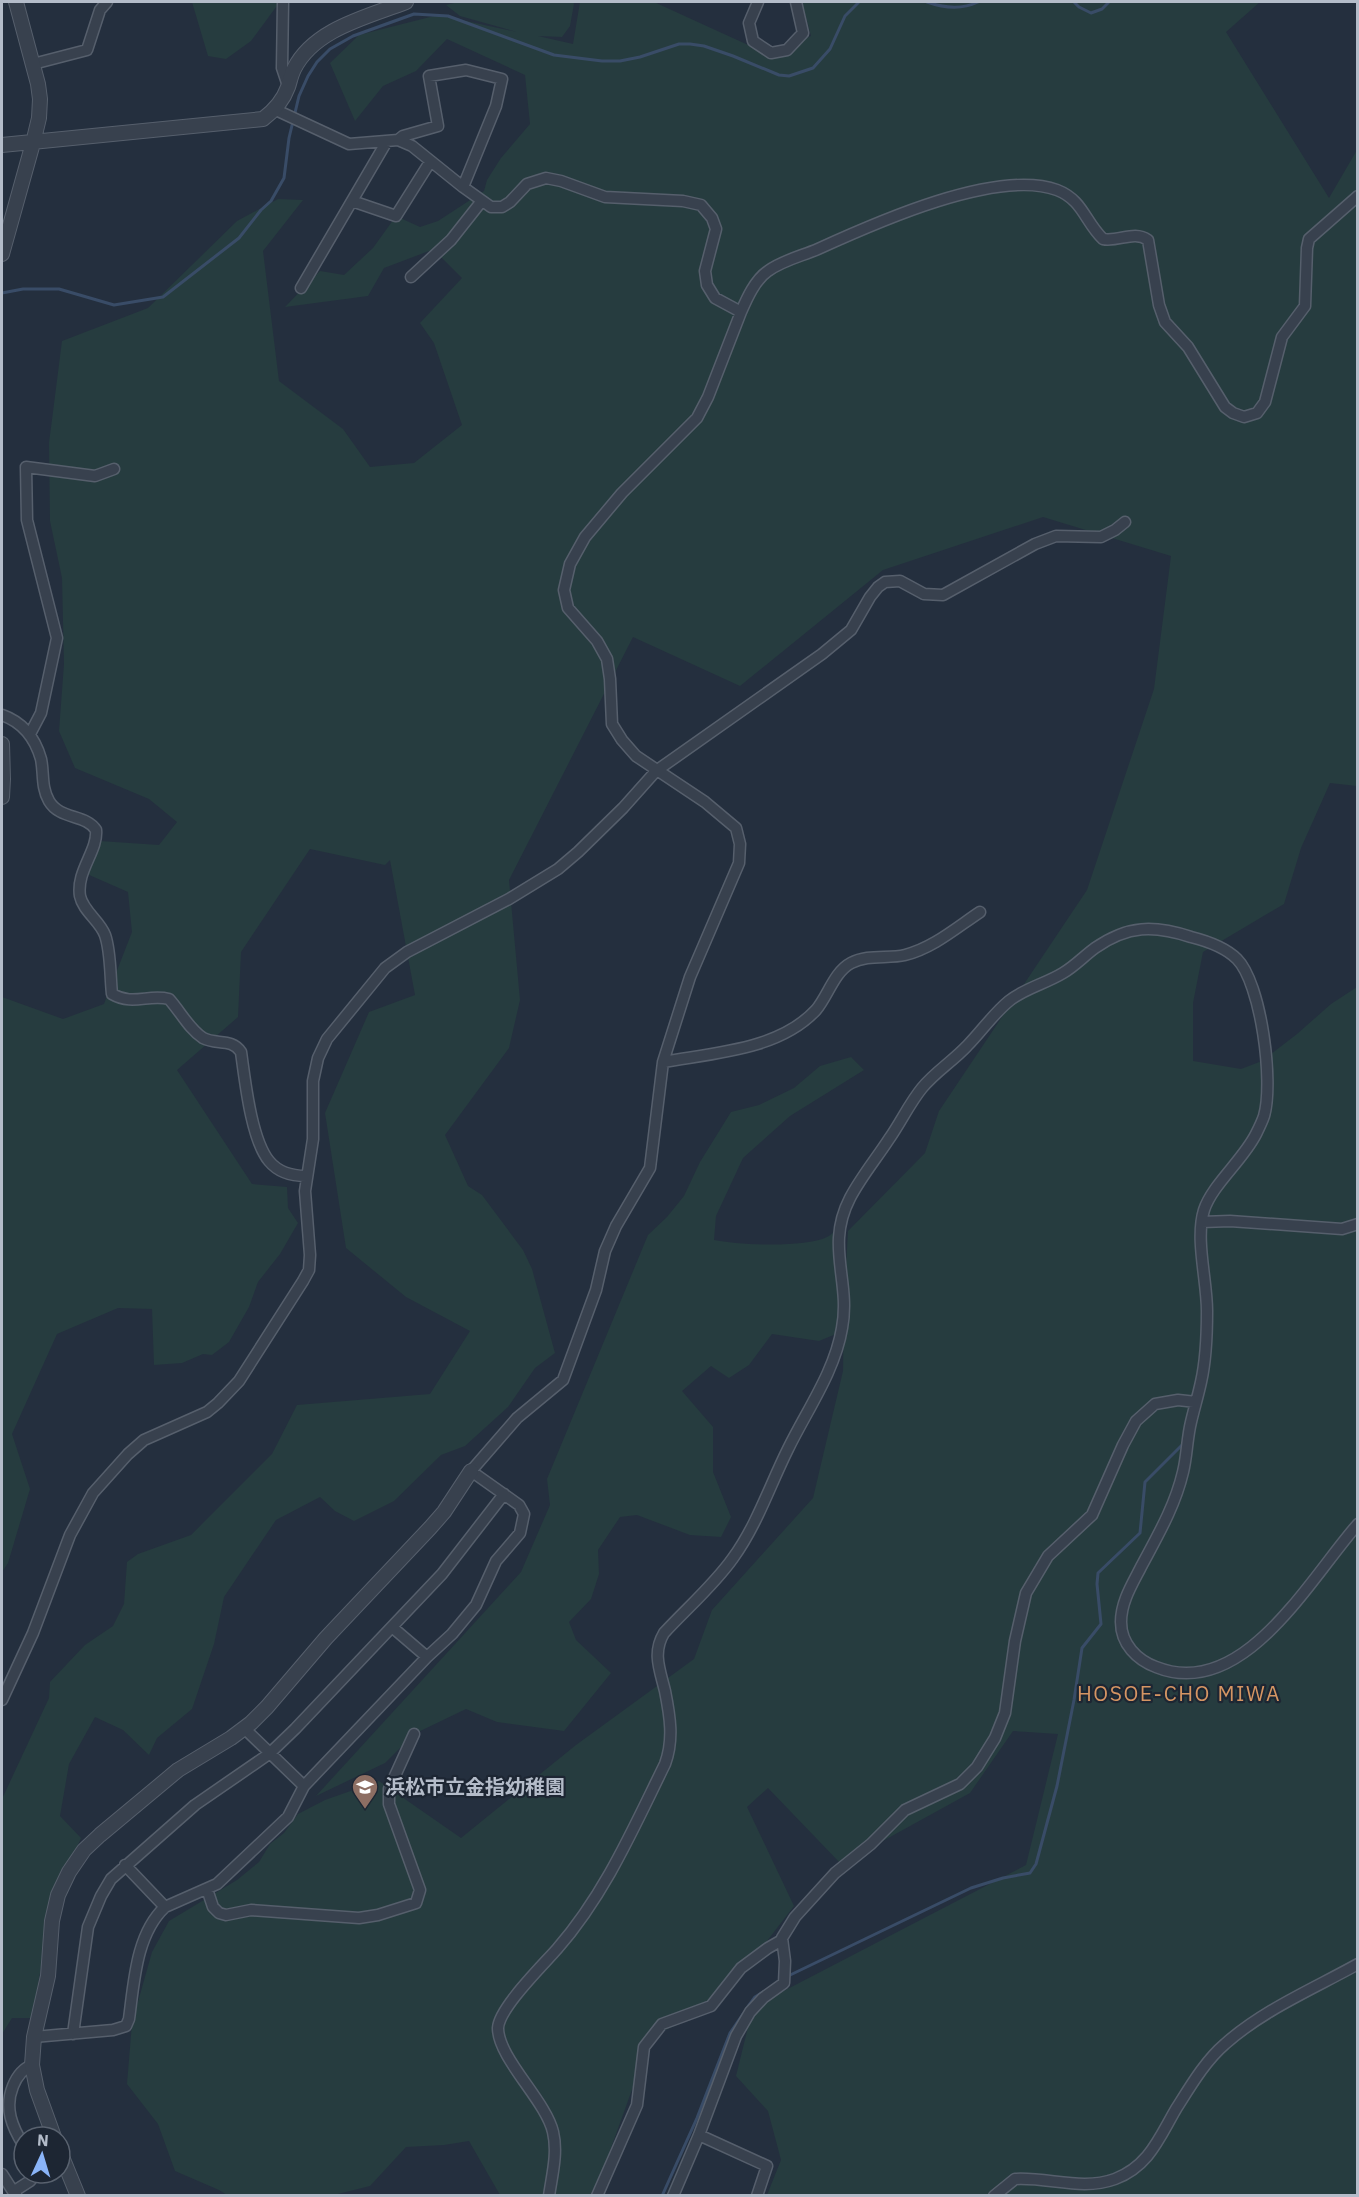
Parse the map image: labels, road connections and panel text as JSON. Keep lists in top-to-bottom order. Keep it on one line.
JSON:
{"districts":["HOSOE-CHO MIWA"],"places":{"school or university":["浜松市立金指幼稚園"]},"north":"top"}
